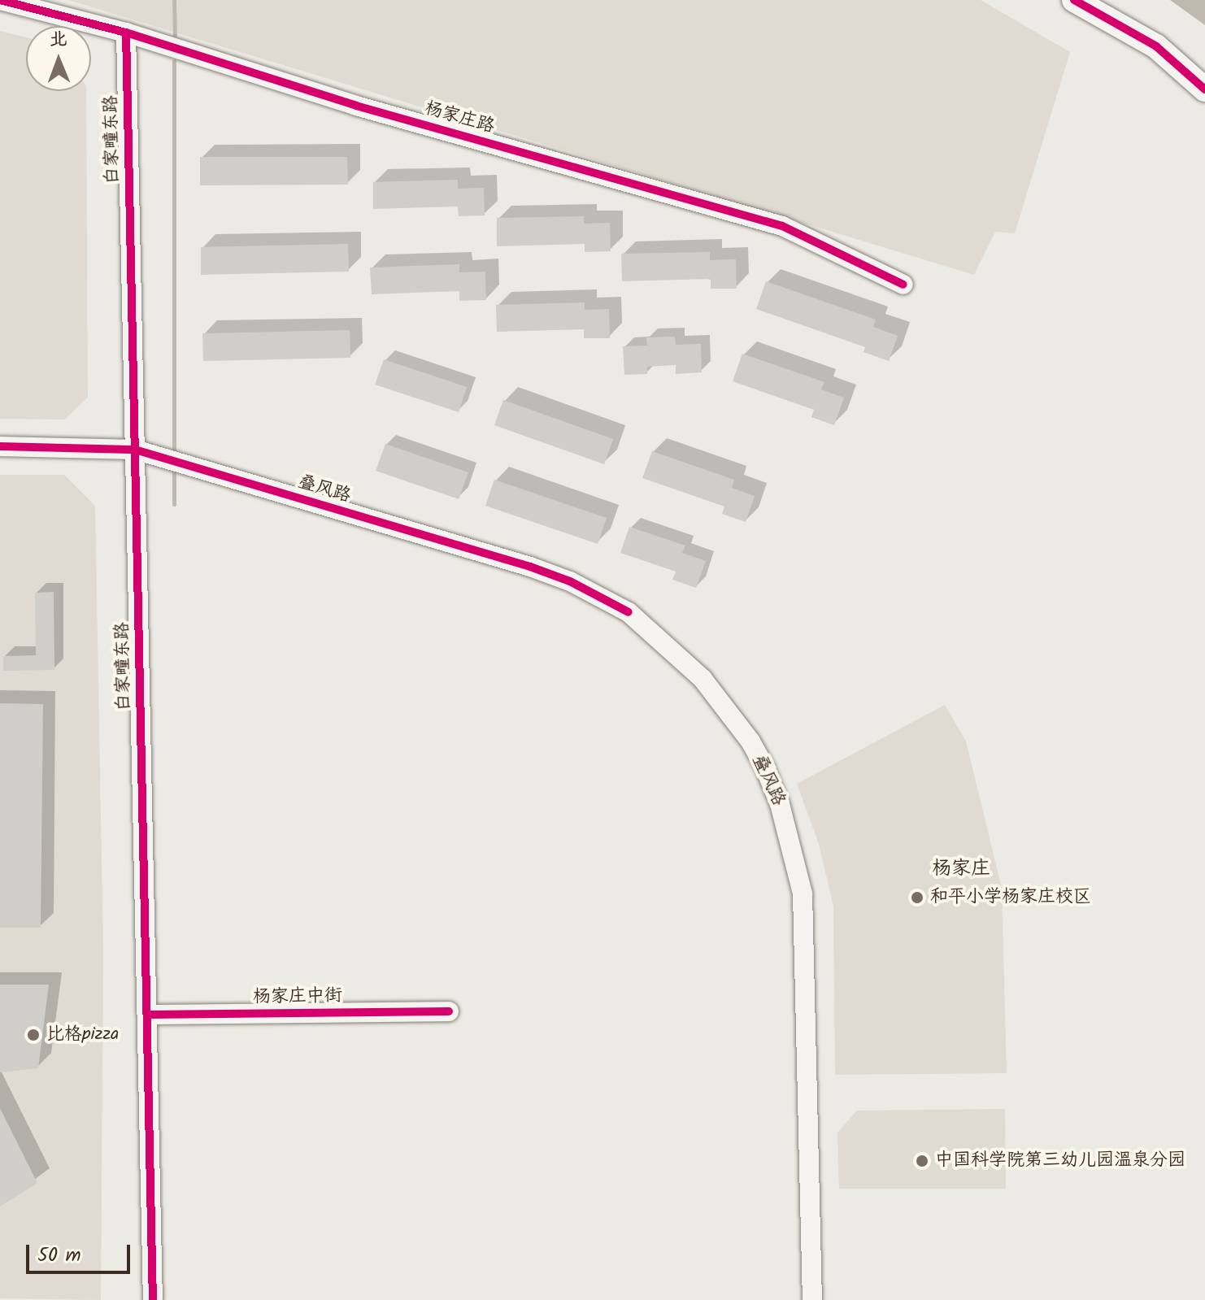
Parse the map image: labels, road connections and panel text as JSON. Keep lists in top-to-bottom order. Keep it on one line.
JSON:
{"streets":{"street":["杨家庄路","白家疃东路","叠风路","杨家庄中街"]},"crossings":[["杨家庄路","白家疃东路"],["白家疃东路","叠风路"],["白家疃东路","杨家庄中街"]],"districts":["杨家庄"],"places":["和平小学杨家庄校区","比格pizza","中国科学院第三幼儿园温泉分园"],"scale_bar":"50 m","north":"top"}
